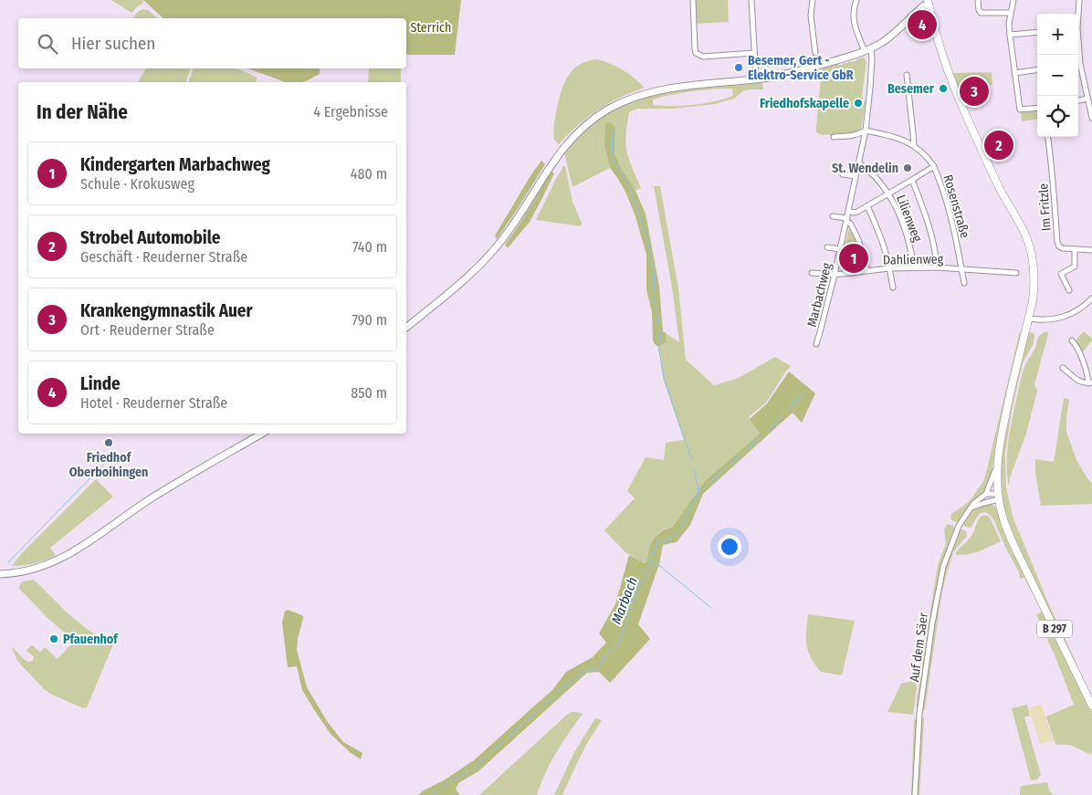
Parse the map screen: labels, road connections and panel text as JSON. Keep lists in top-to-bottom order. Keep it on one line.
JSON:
{"streets":{"main road":["B 297"],"street":["Rosenstraße","Im Fritzle","Lilienweg","Dahlienweg","Marbachweg","Auf dem Säer"]},"crossings":[["Rosenstraße","Dahlienweg"],["Rosenstraße","Marbachweg"],["Lilienweg","Dahlienweg"],["Lilienweg","Marbachweg"],["Dahlienweg","Marbachweg"],["B 297","Auf dem Säer"]],"water":["Marbach"],"parks":["Sterrich"],"places":["Besemer, Gert - Elektro-Service GbR","Besemer","Friedhofskapelle","St. Wendelin","Friedhof Oberboihingen","Pfauenhof"],"page":{"pins":["4","3","2","1"],"map_buttons":["+","−"],"search":"Hier suchen","heading":["In der Nähe","4 Ergebnisse"],"list":[{"mark":"1","name":"Kindergarten Marbachweg","note":"Schule · Krokusweg","value":"480 m"},{"mark":"2","name":"Strobel Automobile","note":"Geschäft · Reuderner Straße","value":"740 m"},{"mark":"3","name":"Krankengymnastik Auer","note":"Ort · Reuderner Straße","value":"790 m"},{"mark":"4","name":"Linde","note":"Hotel · Reuderner Straße","value":"850 m"}]}}
